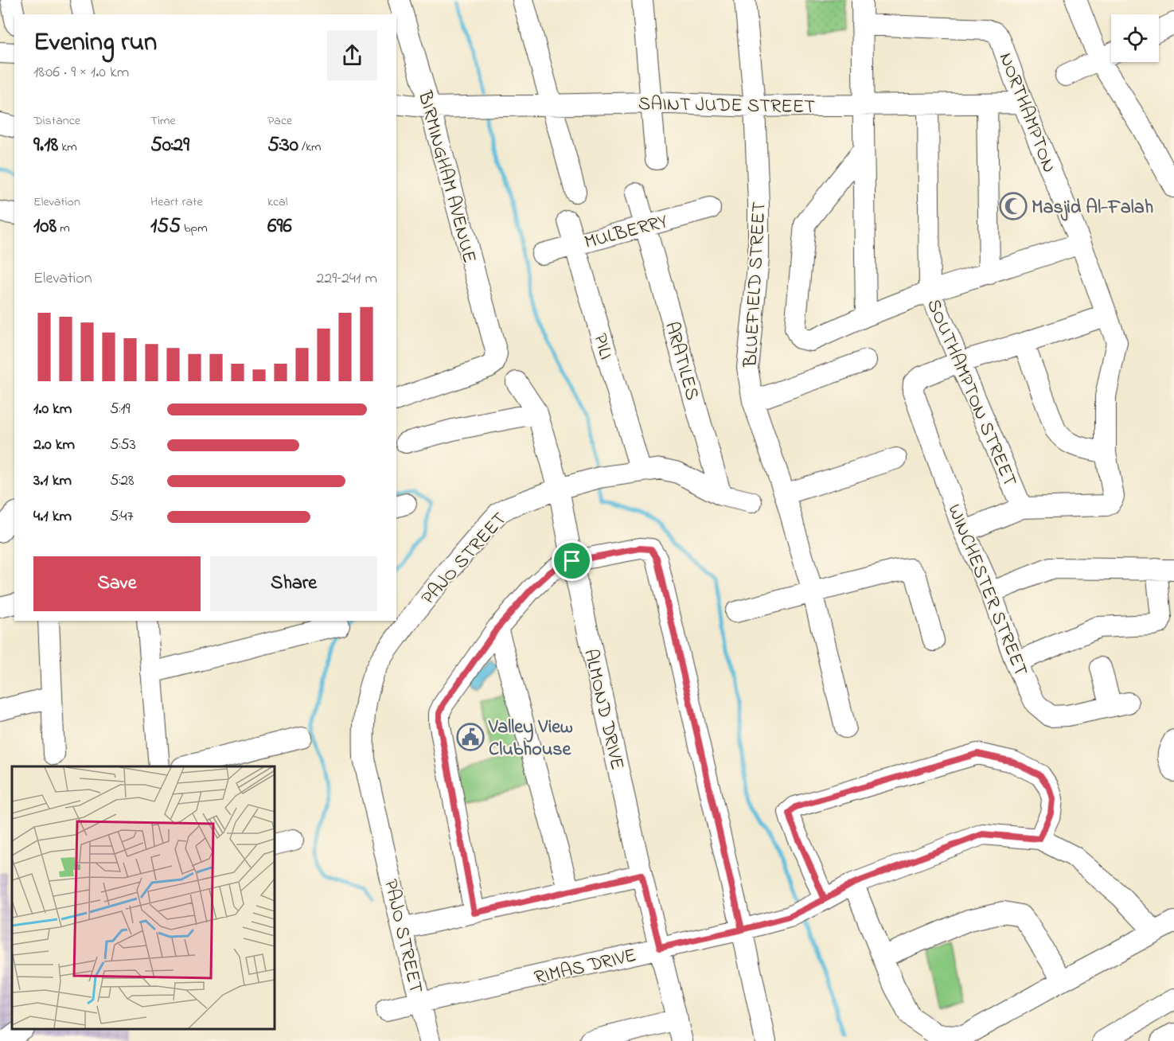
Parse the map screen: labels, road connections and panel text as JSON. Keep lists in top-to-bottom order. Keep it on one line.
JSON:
{"streets":{"street":["SAINT JUDE STREET","NORTHAMPTON","BIRMINGHAM AVENUE","MULBERRY","BLUEFIELD STREET","PILI","ARATILES","SOUTHAMPTON STREET","PAJO STREET","WINCHESTER STREET","ALMOND DRIVE","RIMAS DRIVE"]},"crossings":[["SAINT JUDE STREET","NORTHAMPTON"],["SAINT JUDE STREET","BIRMINGHAM AVENUE"],["SAINT JUDE STREET","BLUEFIELD STREET"],["SAINT JUDE STREET","SOUTHAMPTON STREET"],["NORTHAMPTON","SOUTHAMPTON STREET"],["MULBERRY","PILI"],["MULBERRY","ARATILES"],["PILI","PAJO STREET"],["ARATILES","PAJO STREET"],["SOUTHAMPTON STREET","WINCHESTER STREET"],["PAJO STREET","ALMOND DRIVE"],["PAJO STREET","RIMAS DRIVE"],["ALMOND DRIVE","RIMAS DRIVE"]],"places":{"mosque":["Masjid Al-Falah"],"public building":["Valley View Clubhouse"]},"page":{"heading":["Evening run","18:06 · 9 × 1.0 km"],"stats":[["Distance","9.18 km"],["Time","50:29"],["Pace","5:30 /km"],["Elevation","108 m"],["Heart rate","155 bpm"],["kcal","696"]],"chart":["Elevation","229–241 m"],"list":[{"name":"1.0 km","note":"5:19"},{"name":"2.0 km","note":"5:53"},{"name":"3.1 km","note":"5:28"},{"name":"4.1 km","note":"5:47"}],"buttons":["Save","Share"]}}
